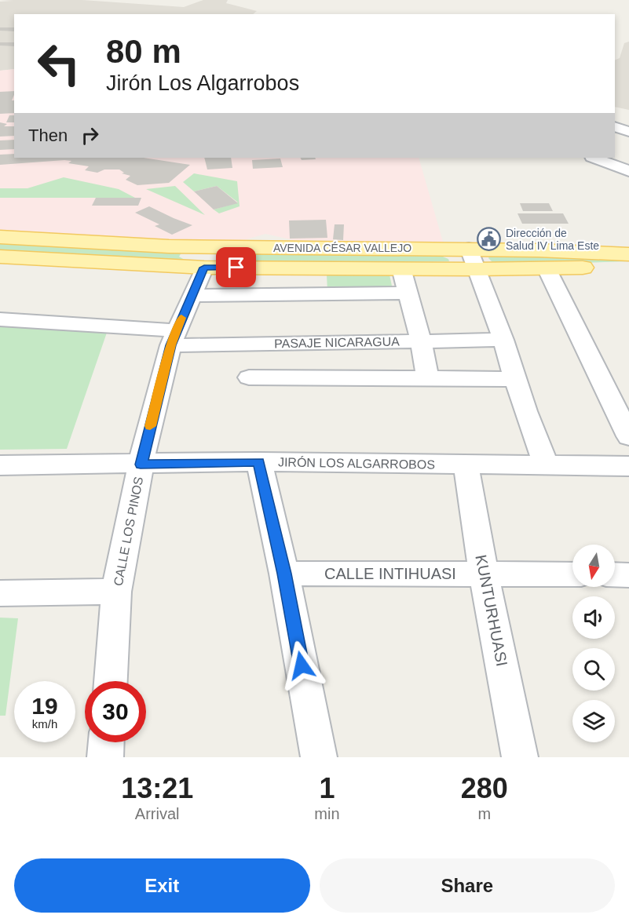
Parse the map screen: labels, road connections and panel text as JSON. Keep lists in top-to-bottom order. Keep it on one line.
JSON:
{"streets":{"main road":["AVENIDA CÉSAR VALLEJO"],"street":["PASAJE NICARAGUA","JIRÓN LOS ALGARROBOS","CALLE LOS PINOS","CALLE INTIHUASI","KUNTURHUASI"]},"crossings":[["AVENIDA CÉSAR VALLEJO","CALLE LOS PINOS"],["PASAJE NICARAGUA","CALLE LOS PINOS"],["JIRÓN LOS ALGARROBOS","CALLE LOS PINOS"],["JIRÓN LOS ALGARROBOS","KUNTURHUASI"],["CALLE INTIHUASI","KUNTURHUASI"]],"places":{"public building":["Dirección de Salud IV Lima Este"]},"north":"bottom","page":{"turn":["80 m","Jirón Los Algarrobos"],"then":"Then","speed":"19 km/h","limit":"30","eta":["13:21","Arrival","1","min","280","m"],"buttons":["Exit","Share"]}}
